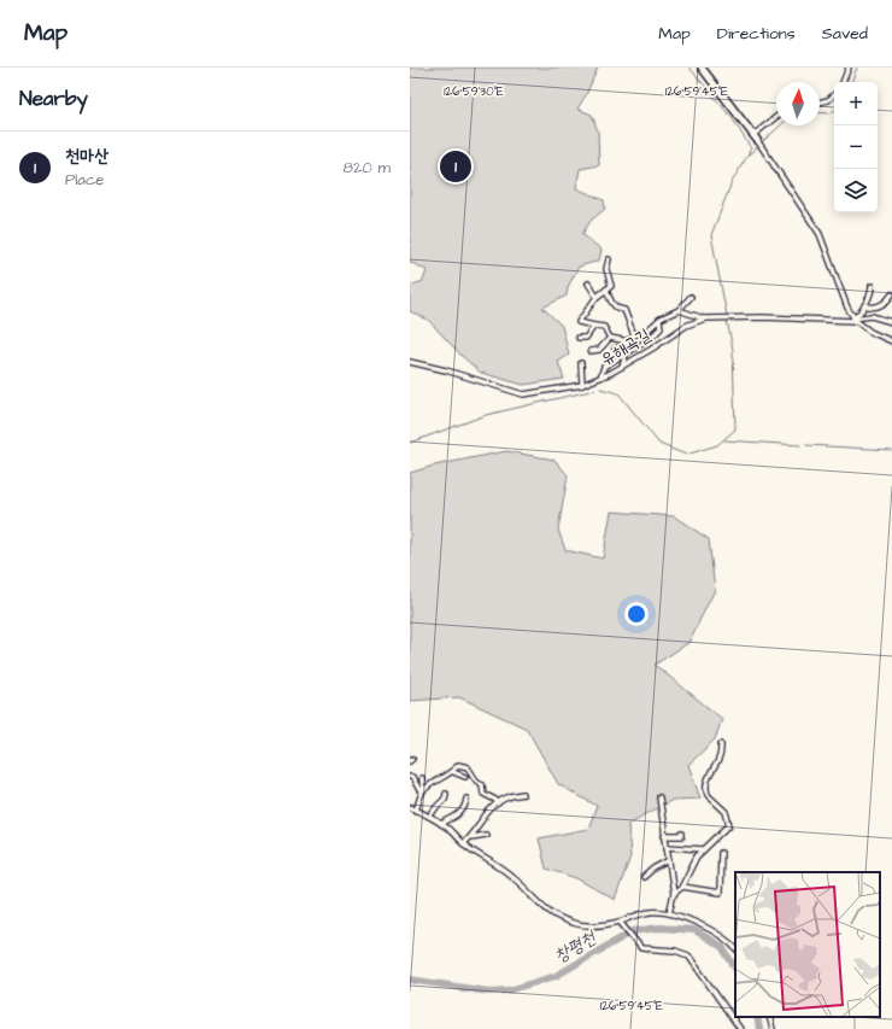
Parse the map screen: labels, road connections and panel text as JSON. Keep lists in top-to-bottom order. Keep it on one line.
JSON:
{"streets":{"street":["유해곡길"]},"water":["창평천"],"north":"top","page":{"header":"Map","nav":["Map","Directions","Saved"],"heading":"Nearby","map_buttons":["+","−"],"list":[{"mark":"1","name":"천마산","note":"Place","value":"820 m"}],"pins":"1"},"coordinates":["126°59'30\"E","126°59'45\"E"]}
